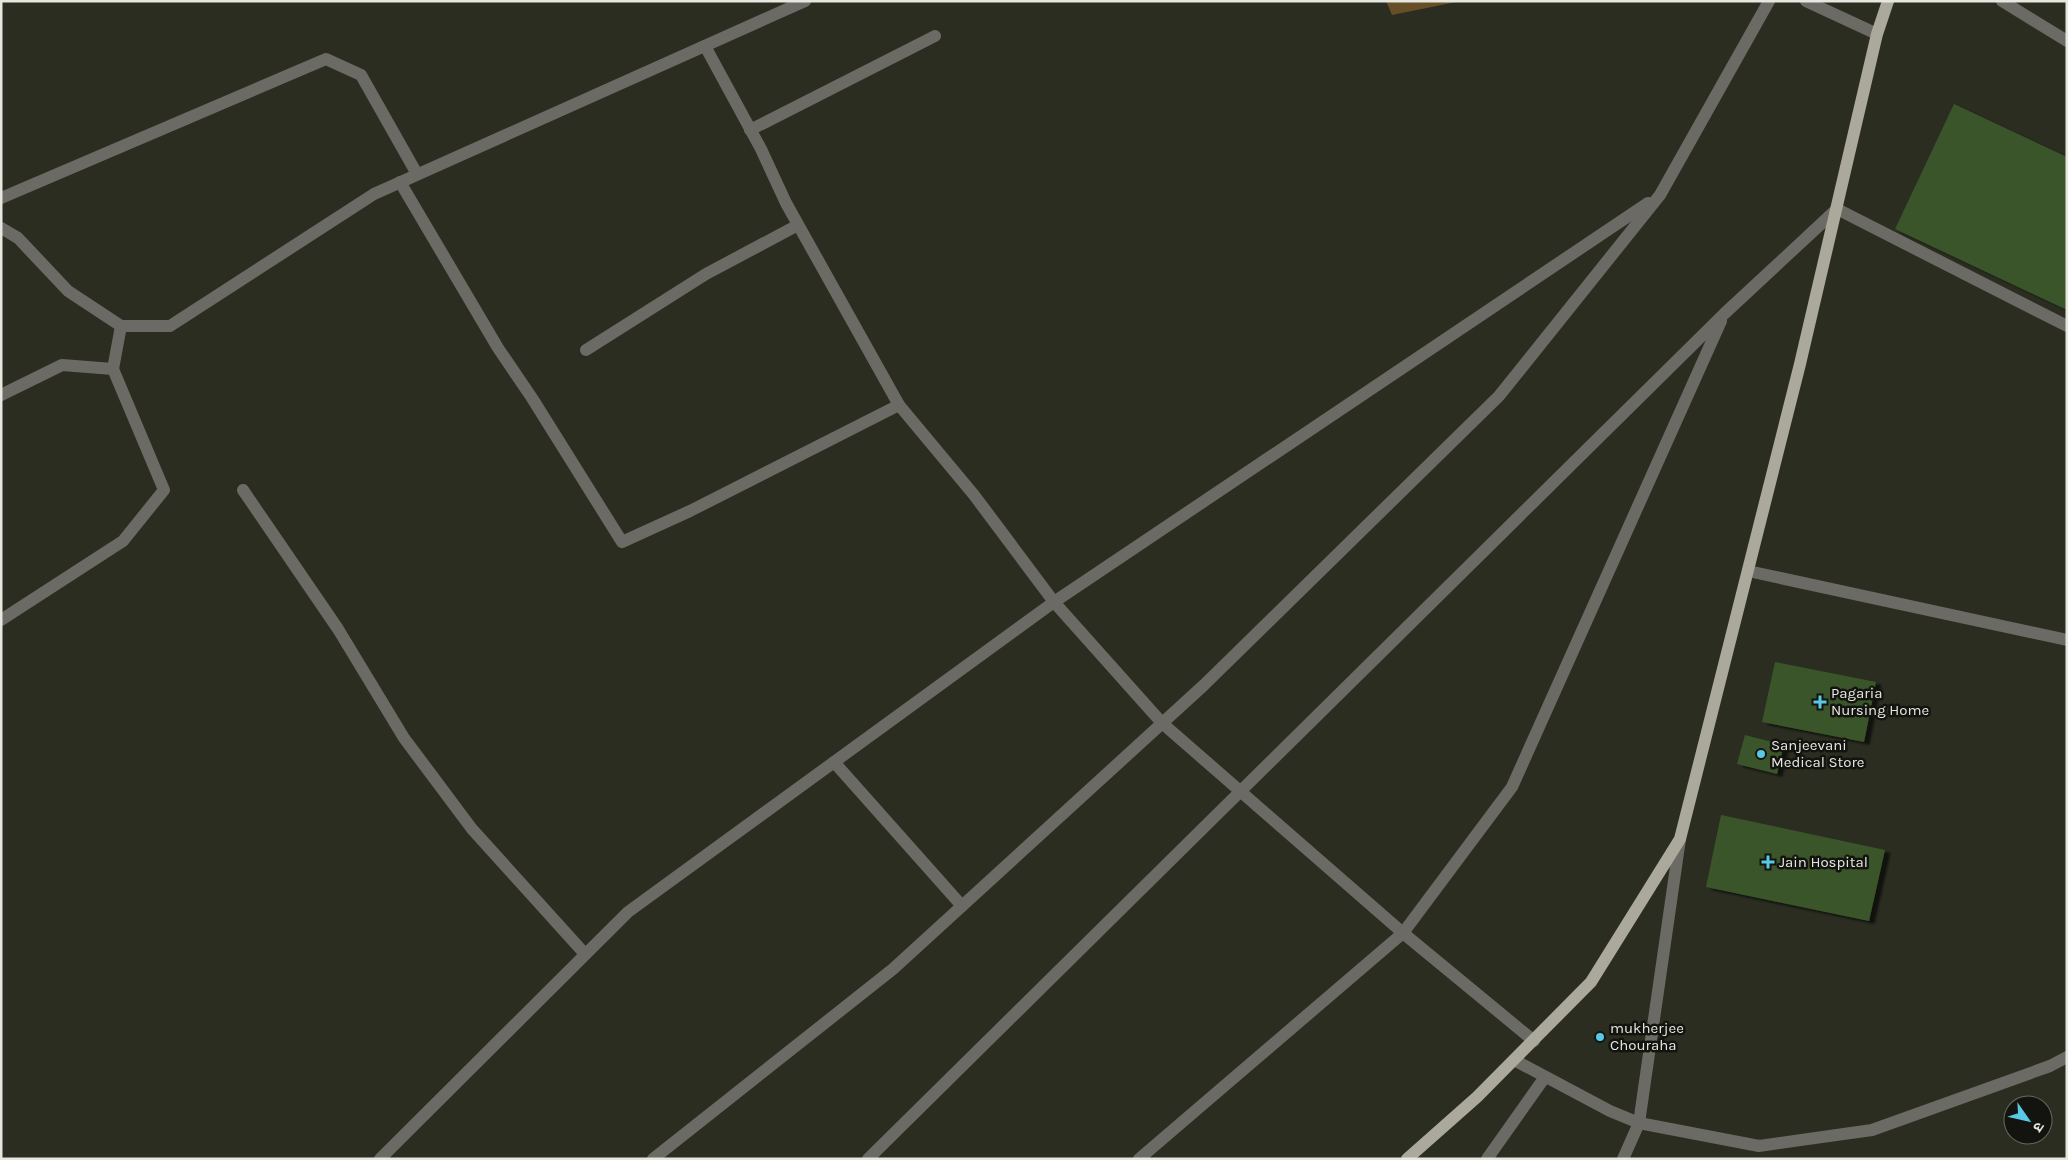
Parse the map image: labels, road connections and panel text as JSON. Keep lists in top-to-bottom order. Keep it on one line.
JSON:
{"places":{"health":["Pagaria Nursing Home","Jain Hospital"],"other":["Sanjeevani Medical Store","mukherjee Chouraha"]},"north":"bottom right"}
